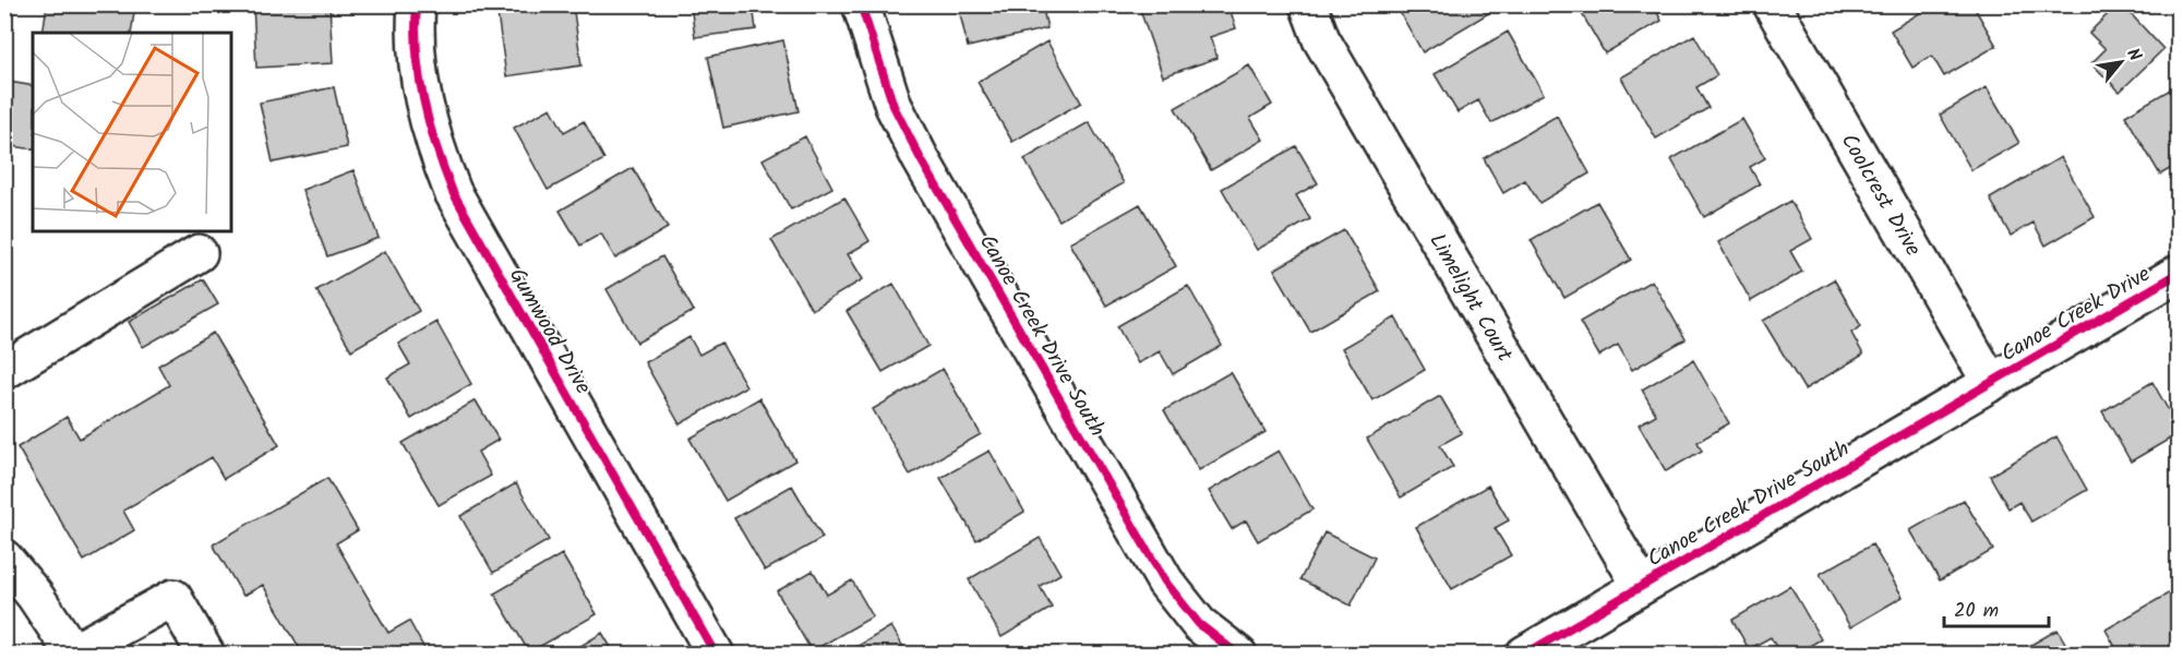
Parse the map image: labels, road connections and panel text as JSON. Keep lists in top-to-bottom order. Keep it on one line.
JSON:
{"streets":{"street":["Coolcrest Drive","Limelight Court","Canoe Creek Drive","Gumwood Drive","Canoe Creek Drive South"]},"crossings":[["Coolcrest Drive","Canoe Creek Drive"],["Coolcrest Drive","Canoe Creek Drive South"],["Limelight Court","Canoe Creek Drive South"],["Canoe Creek Drive","Canoe Creek Drive South"]],"scale_bar":"20 m","north":"top right"}
